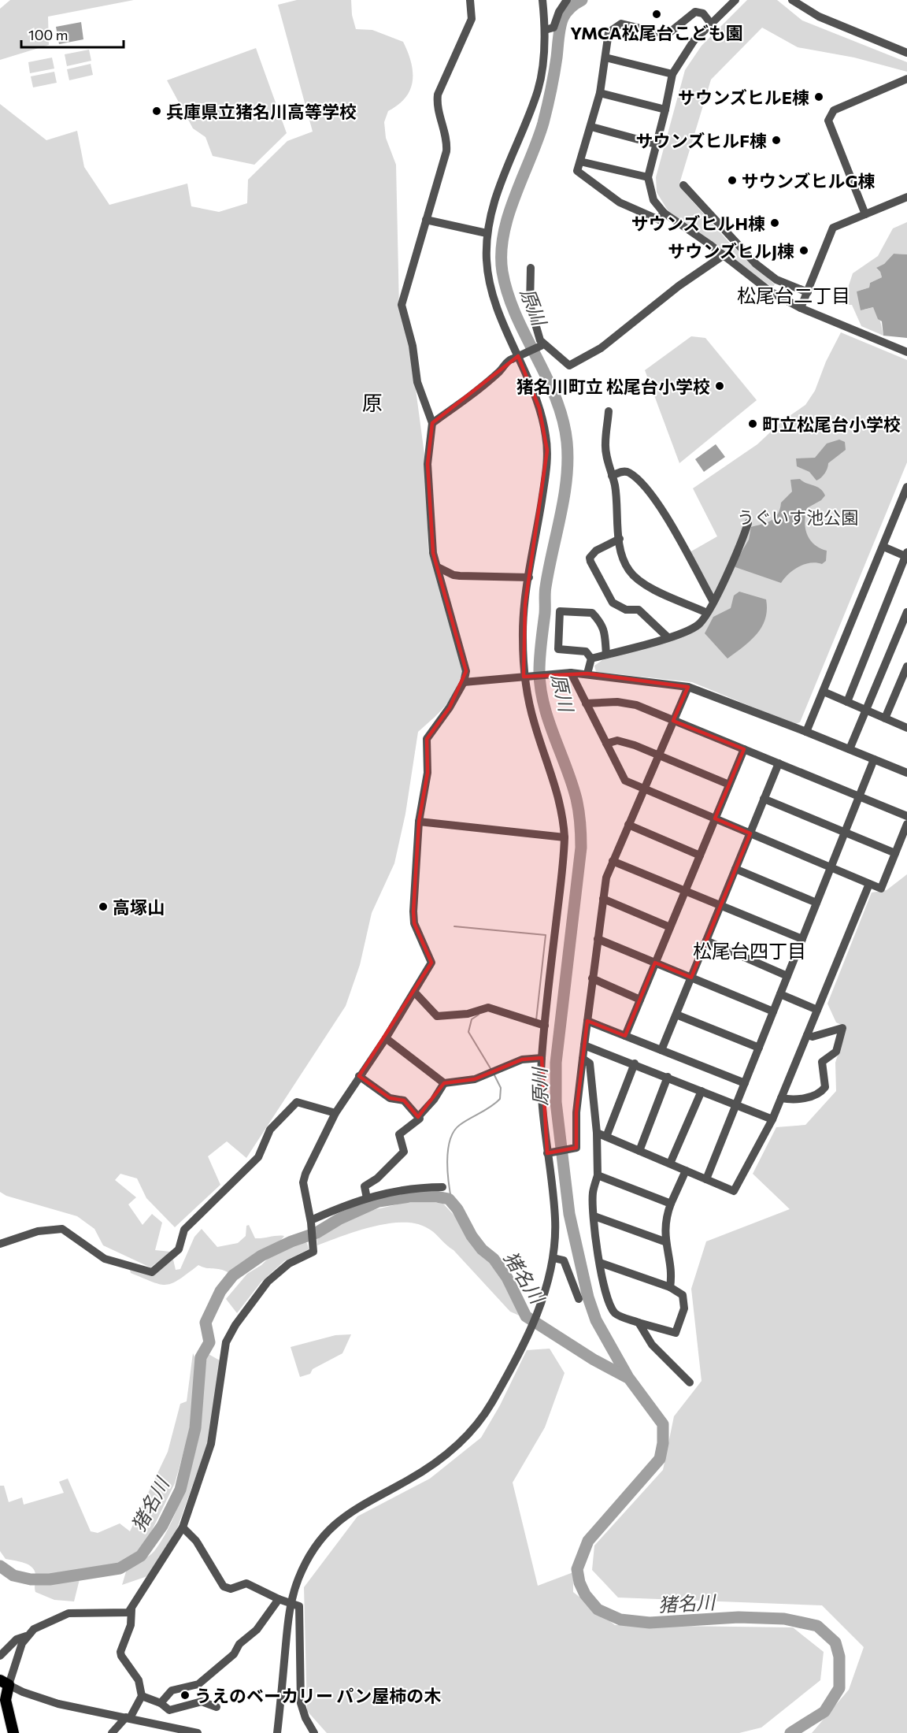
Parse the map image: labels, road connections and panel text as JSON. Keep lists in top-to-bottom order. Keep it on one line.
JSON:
{"districts":["松尾台二丁目","原","松尾台四丁目"],"water":["原川","猪名川"],"parks":["うぐいす池公園"],"places":["YMCA松尾台こども園","サウンズヒルE棟","兵庫県立猪名川高等学校","サウンズヒルF棟","サウンズヒルG棟","サウンズヒルH棟","サウンズヒルJ棟","猪名川町立 松尾台小学校","町立松尾台小学校","高塚山","うえのベーカリー パン屋柿の木"],"scale_bar":"100 m"}
